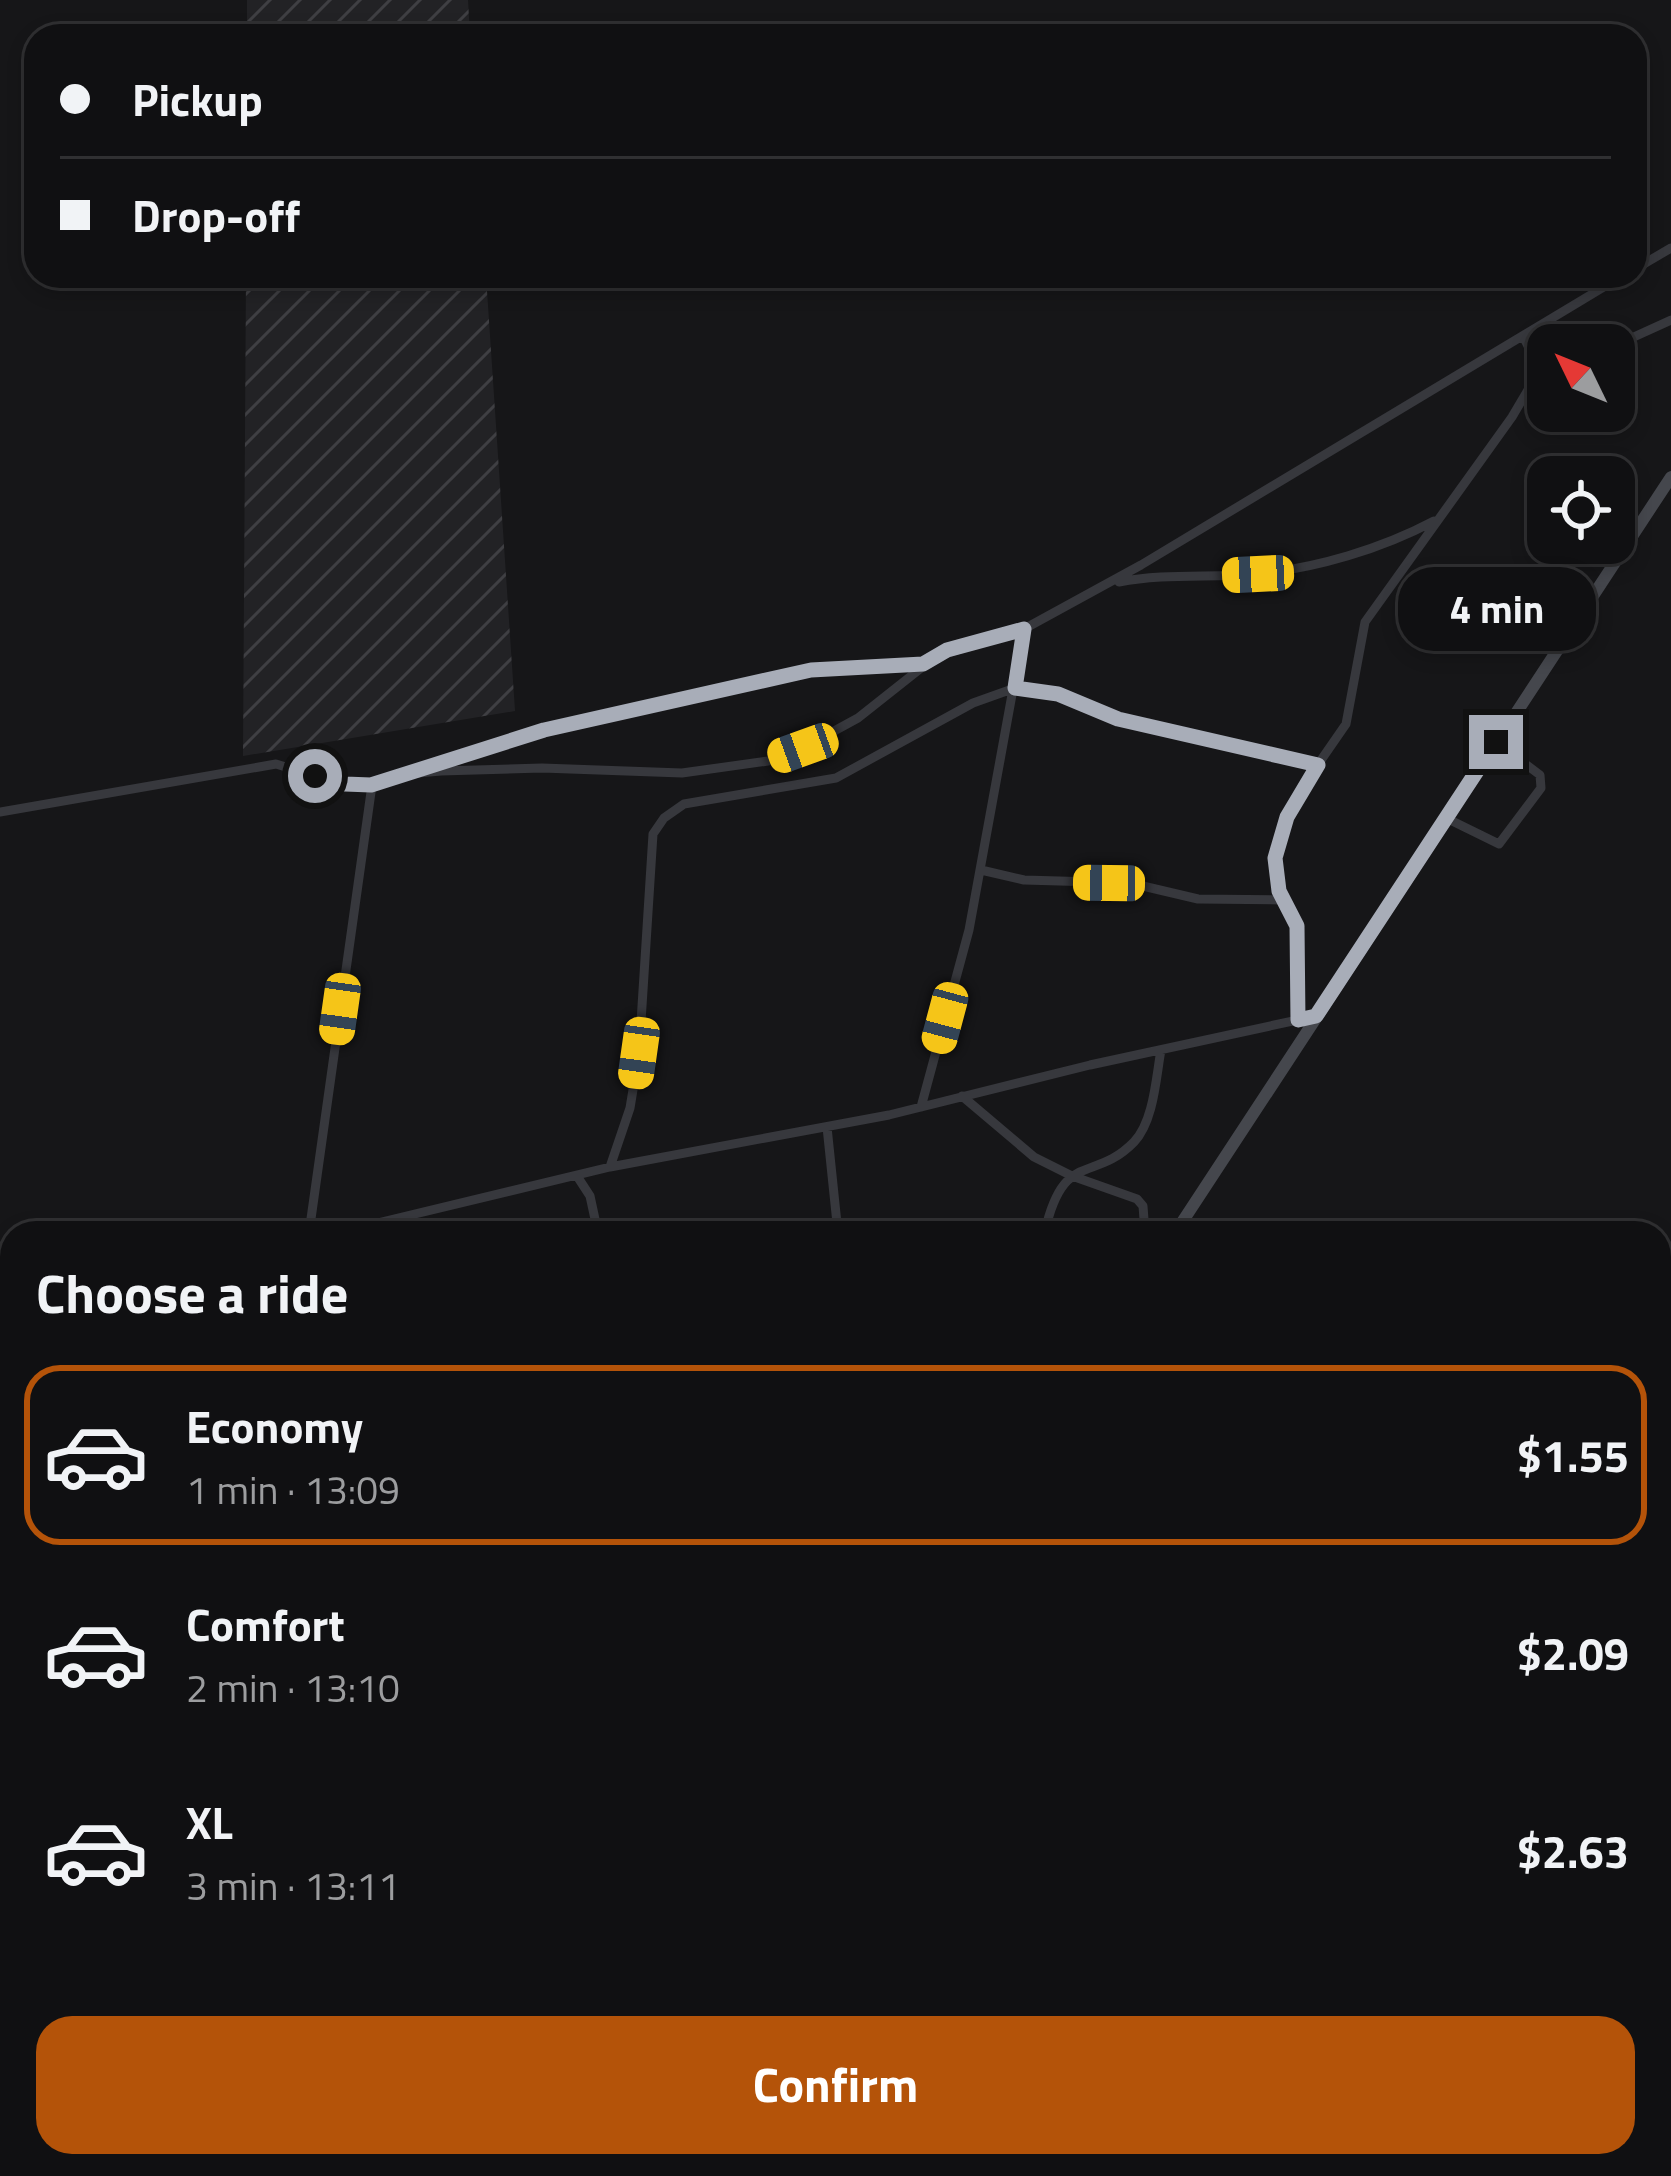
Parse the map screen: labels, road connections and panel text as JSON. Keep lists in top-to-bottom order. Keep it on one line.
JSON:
{"north":"top left","page":{"banner":["Pickup","Drop-off"],"bubble":"4 min","heading":"Choose a ride","list":[{"name":"Economy","note":"1 min · 13:09","value":"$1.55"},{"name":"Comfort","note":"2 min · 13:10","value":"$2.09"},{"name":"XL","note":"3 min · 13:11","value":"$2.63"}],"buttons":"Confirm"}}
